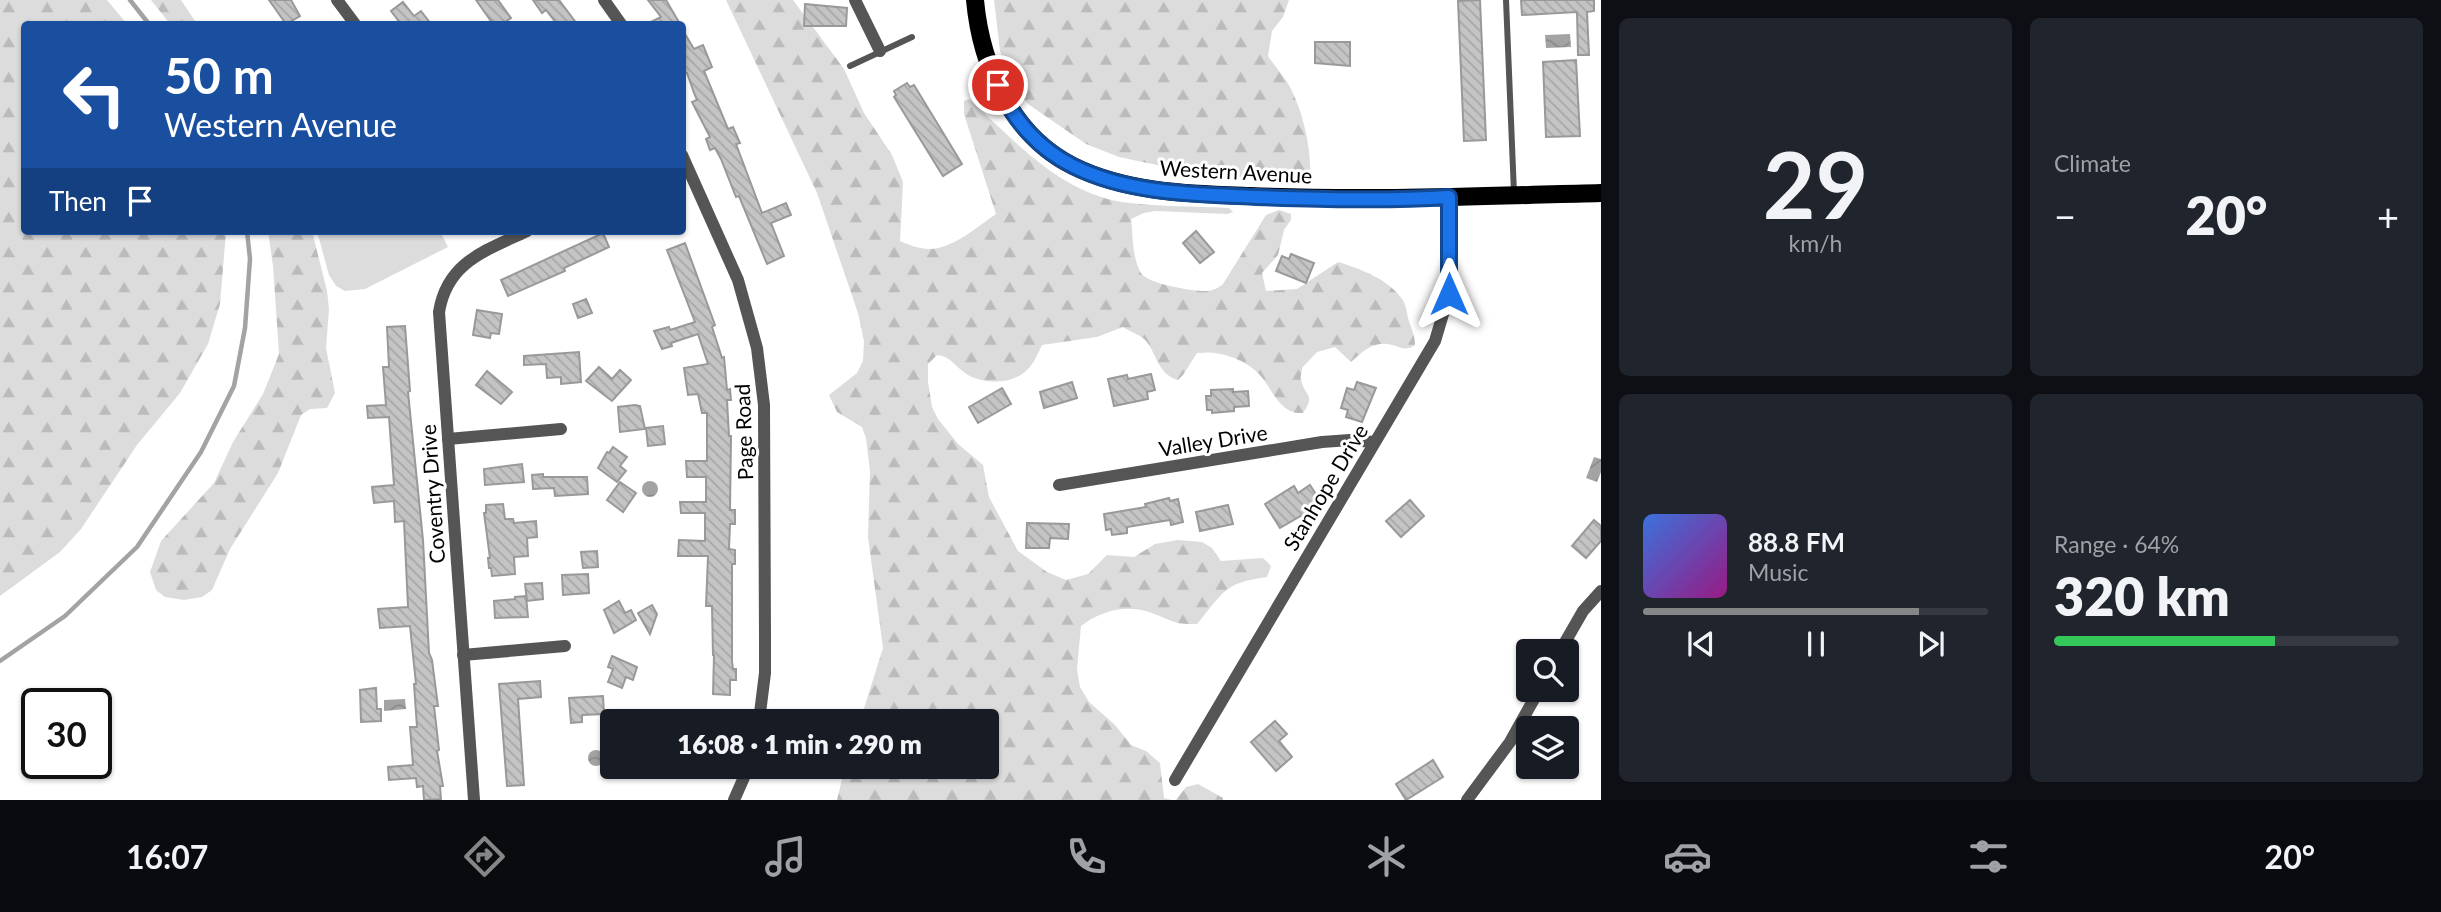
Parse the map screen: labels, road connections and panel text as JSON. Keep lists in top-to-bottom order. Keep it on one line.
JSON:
{"streets":{"main road":["Western Avenue"],"street":["Page Road","Valley Drive","Stanhope Drive","Coventry Drive"]},"crossings":[["Western Avenue","Stanhope Drive"],["Valley Drive","Stanhope Drive"]],"page":{"tile":[["29","km/h"],"Climate",["Range · 64%","320 km"]],"turn":["50 m","Western Avenue"],"then":"Then","heat":["−","20°","+"],"song":["88.8 FM","Music"],"limit":"30","trip":"16:08 · 1 min · 290 m","tabs":["16:07","20°"]}}
